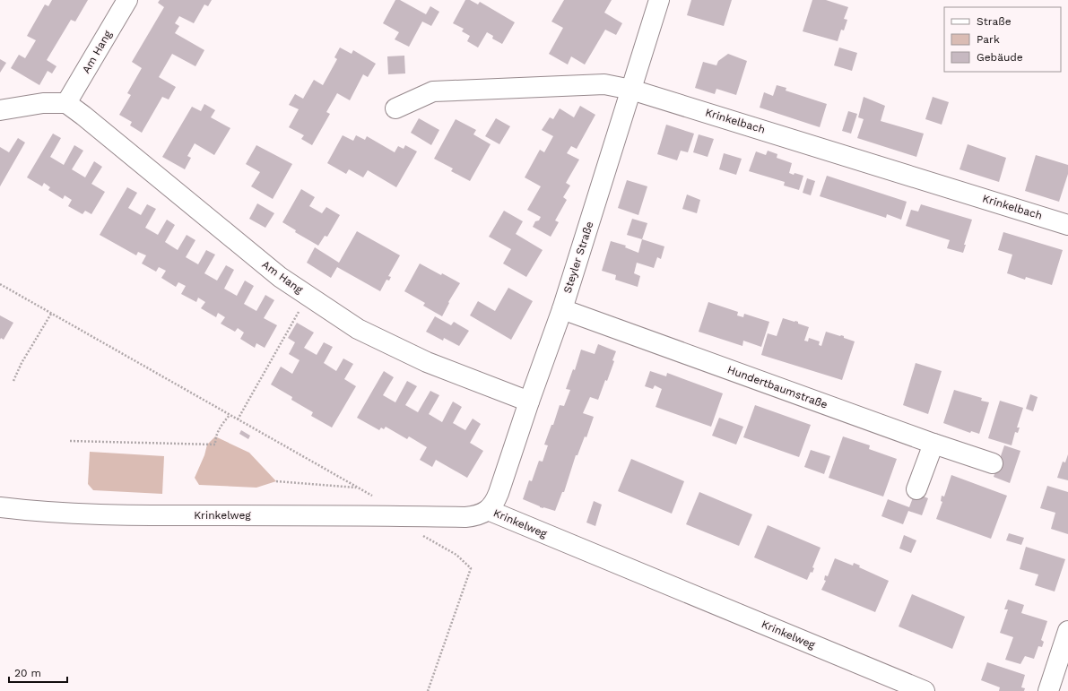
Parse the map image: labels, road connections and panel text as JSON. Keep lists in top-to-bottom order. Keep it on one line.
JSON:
{"streets":{"street":["Am Hang","Krinkelbach","Steyler Straße","Hundertbaumstraße","Krinkelweg"]},"crossings":[["Am Hang","Steyler Straße"],["Krinkelbach","Steyler Straße"],["Steyler Straße","Hundertbaumstraße"],["Steyler Straße","Krinkelweg"]],"legend":["Straße","Park","Gebäude"],"scale_bar":"20 m"}
